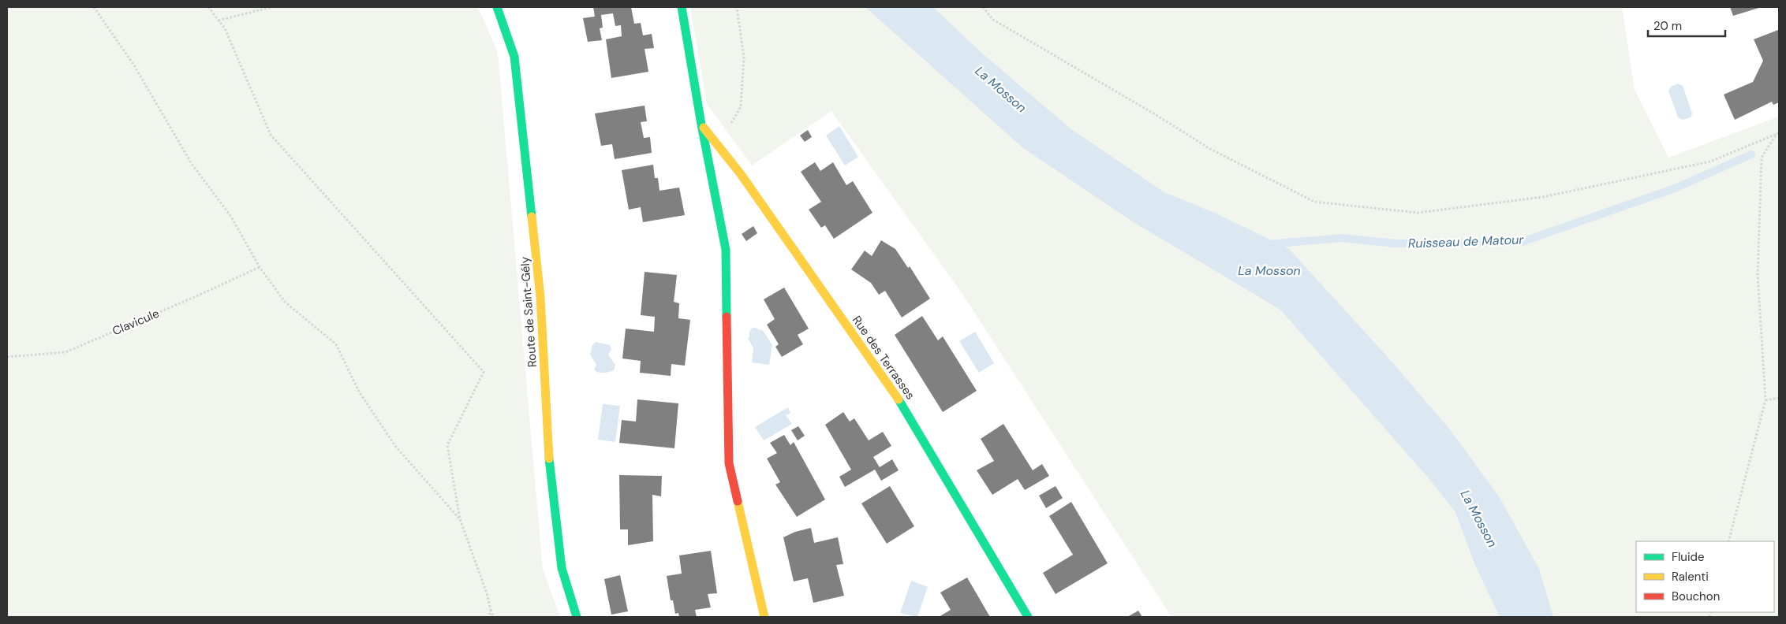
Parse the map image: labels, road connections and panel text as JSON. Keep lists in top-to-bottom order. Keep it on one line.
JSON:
{"streets":{"street":["Route de Saint-Gély","Rue des Terrasses"],"path":["Clavicule"]},"water":["La Mosson","Ruisseau de Matour"],"legend":["Fluide","Ralenti","Bouchon"],"scale_bar":"20 m"}
